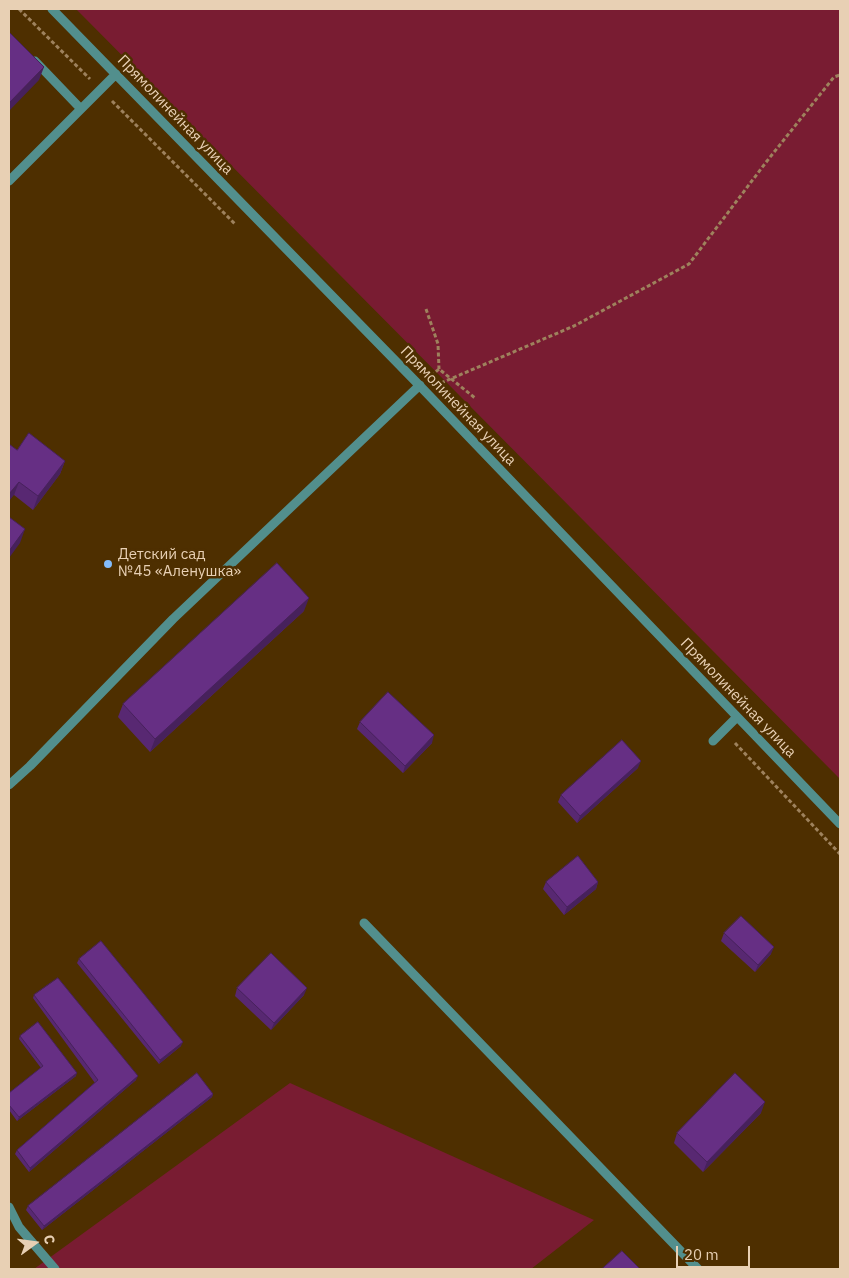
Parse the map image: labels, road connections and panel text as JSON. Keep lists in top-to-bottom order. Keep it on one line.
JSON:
{"streets":{"street":["Прямолинейная улица"]},"places":["Детский сад №45 «Аленушка»"],"scale_bar":"20 m","north":"right"}
